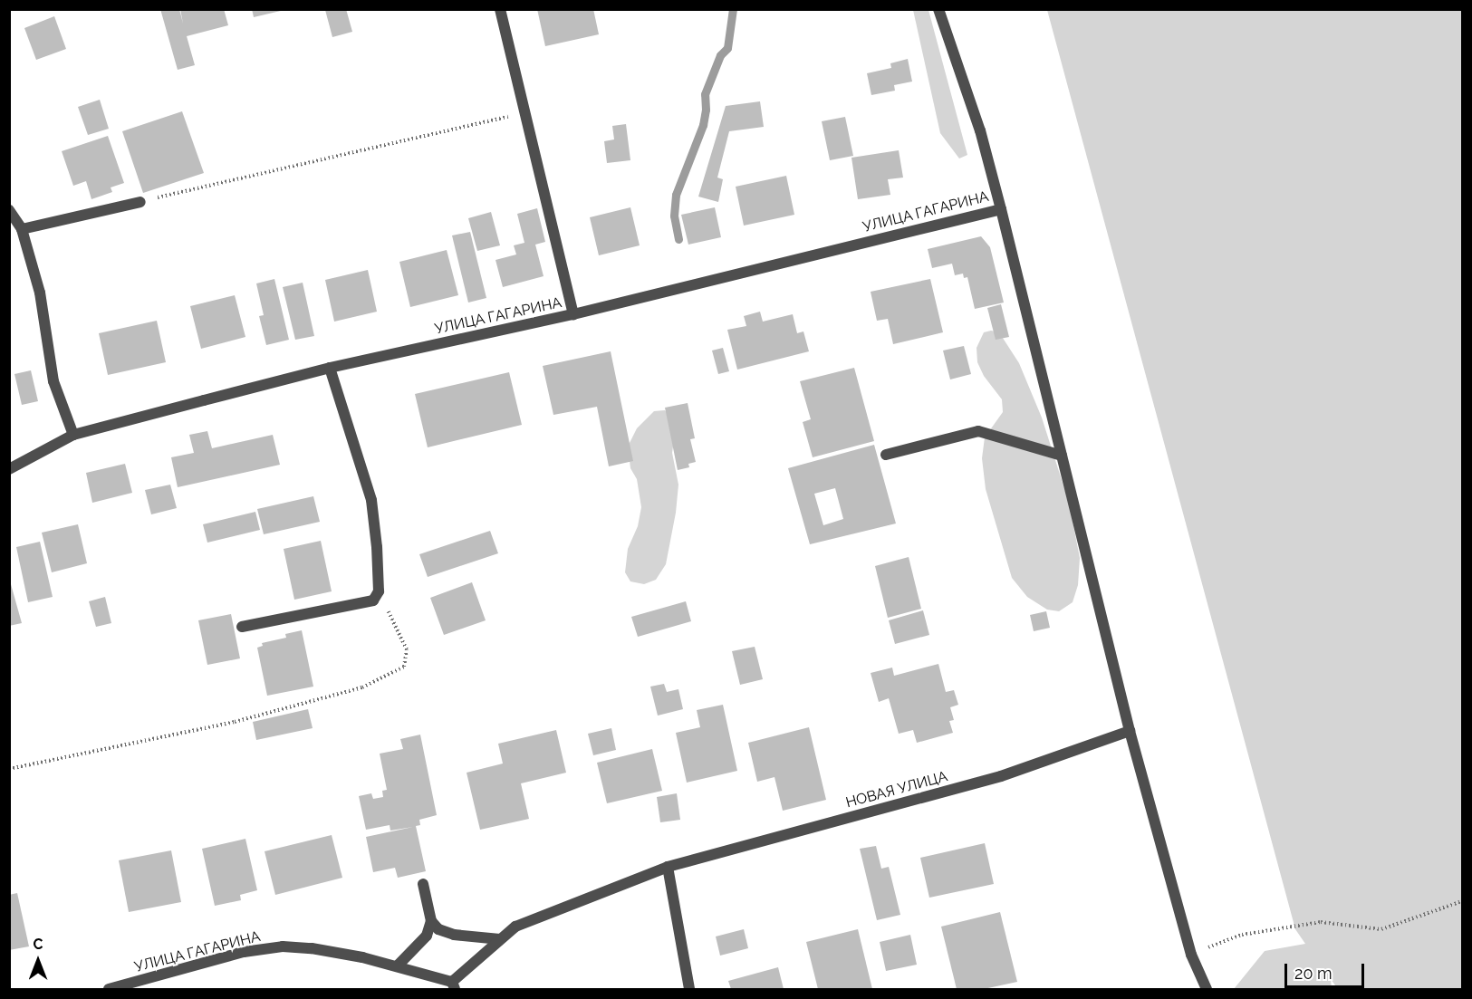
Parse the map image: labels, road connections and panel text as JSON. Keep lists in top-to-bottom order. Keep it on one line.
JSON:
{"streets":{"street":["УЛИЦА ГАГАРИНА","НОВАЯ УЛИЦА"]},"crossings":[["УЛИЦА ГАГАРИНА","НОВАЯ УЛИЦА"]],"scale_bar":"20 m","north":"top"}
